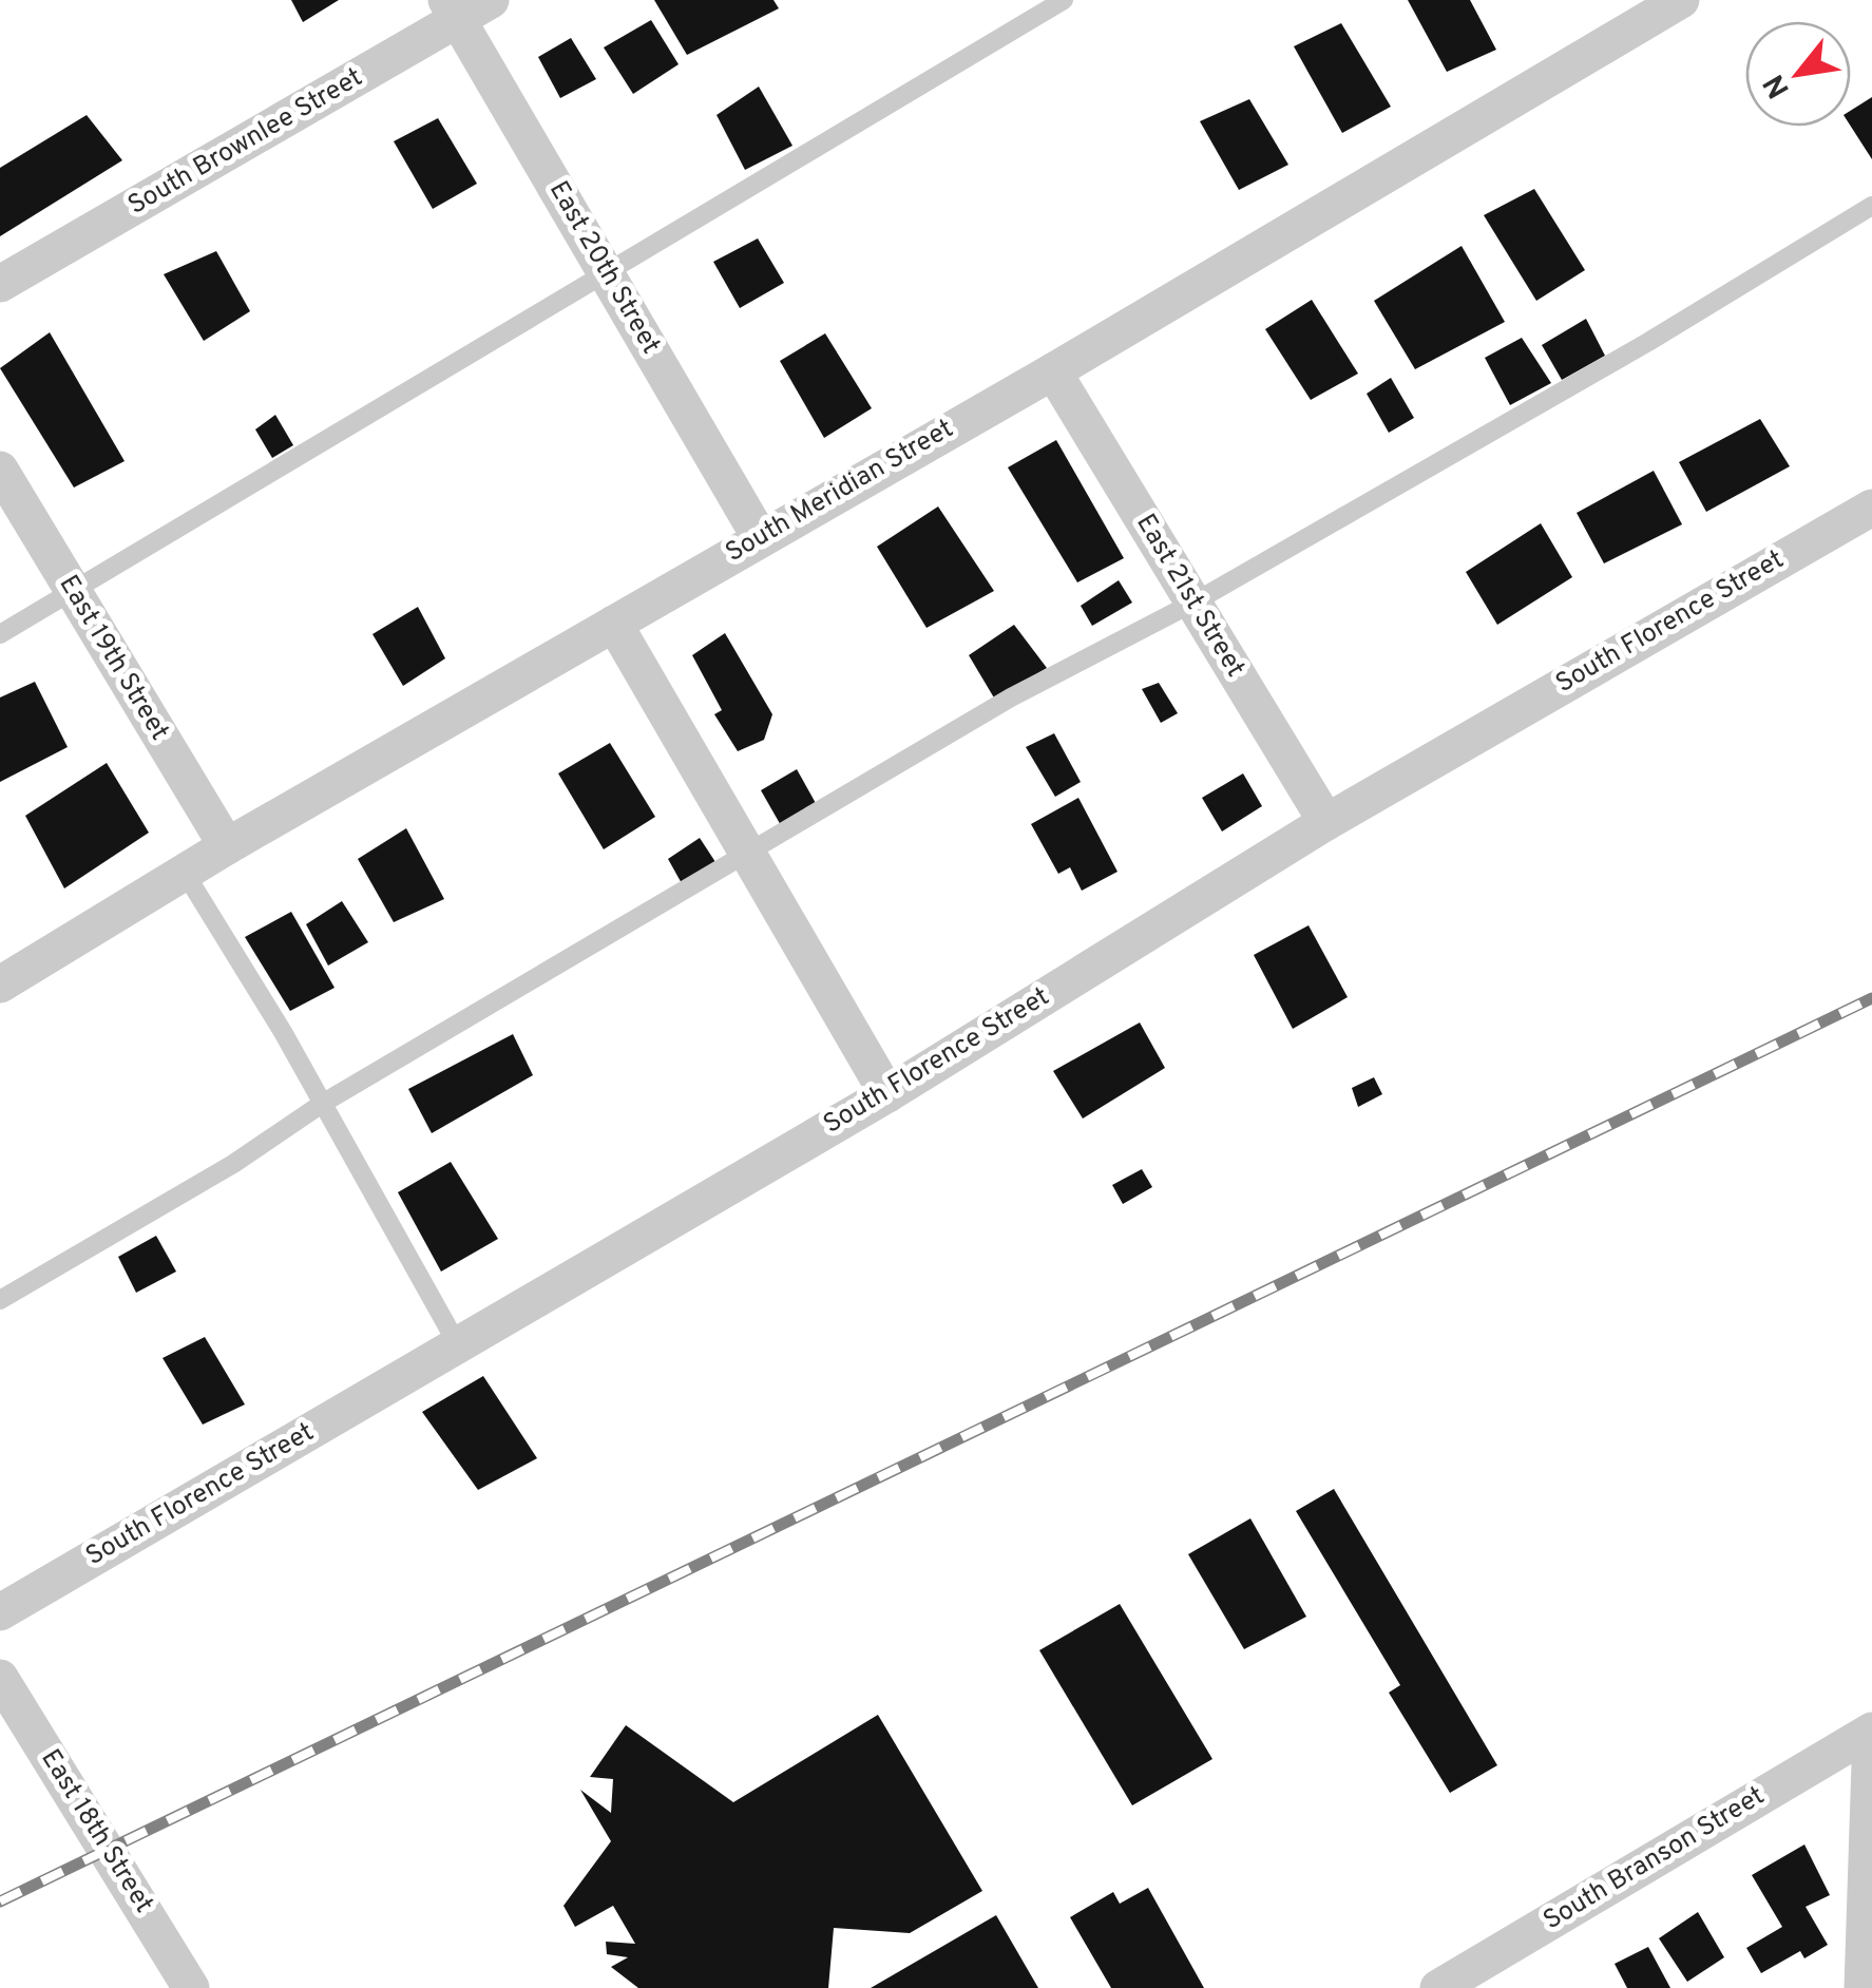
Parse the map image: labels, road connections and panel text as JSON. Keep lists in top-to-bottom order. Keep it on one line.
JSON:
{"streets":{"street":["South Brownlee Street","East 20th Street","South Meridian Street","East 21st Street","South Florence Street","East 19th Street","East 18th Street","South Branson Street"]},"crossings":[["South Brownlee Street","East 20th Street"],["East 20th Street","South Meridian Street"],["South Meridian Street","East 21st Street"],["South Meridian Street","East 19th Street"],["East 21st Street","South Florence Street"]],"north":"bottom left"}
